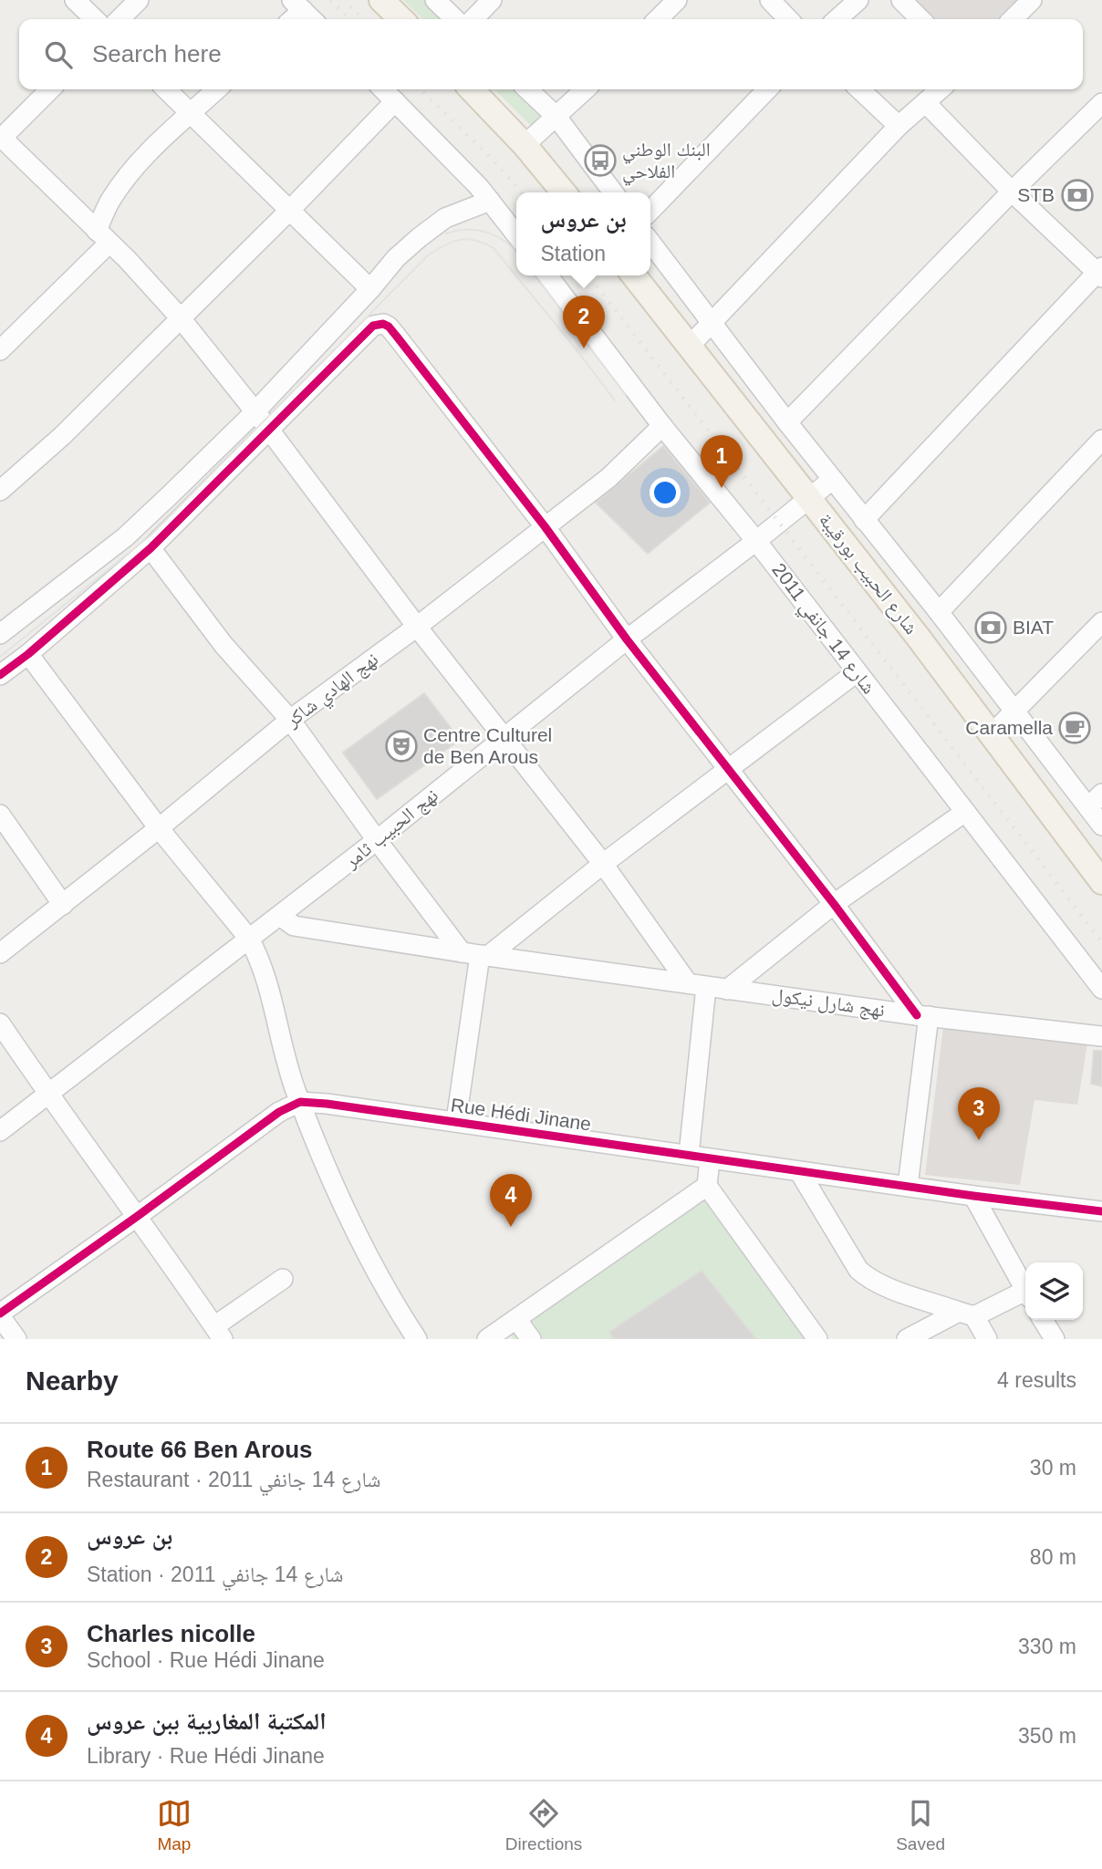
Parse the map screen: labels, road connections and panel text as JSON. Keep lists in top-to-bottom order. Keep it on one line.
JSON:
{"streets":{"main road":["شارع الحبيب بورقيبة"],"street":["شارع 14 جانفي 2011","نهج الهادي شاكر","نهج الحبيب ثامر","نهج شارل نيكول","Rue Hédi Jinane"]},"crossings":[["شارع الحبيب بورقيبة","نهج الحبيب ثامر"],["شارع 14 جانفي 2011","نهج الهادي شاكر"],["شارع 14 جانفي 2011","نهج الحبيب ثامر"],["نهج الحبيب ثامر","نهج شارل نيكول"]],"places":{"bus stop":["البنك الوطني الفلاحي"],"bank":["STB","BIAT"],"cafe":["Caramella"],"theatre":["Centre Culturel de Ben Arous"]},"page":{"search":"Search here","popup":["بن عروس","Station"],"pins":["2","1","3","4"],"heading":["Nearby","4 results"],"list":[{"mark":"1","name":"Route 66 Ben Arous","note":"Restaurant · شارع 14 جانفي 2011","value":"30 m"},{"mark":"2","name":"بن عروس","note":"Station · شارع 14 جانفي 2011","value":"80 m"},{"mark":"3","name":"Charles nicolle","note":"School · Rue Hédi Jinane","value":"330 m"},{"mark":"4","name":"المكتبة المغاربية ببن عروس","note":"Library · Rue Hédi Jinane","value":"350 m"}],"nav":["Map","Directions","Saved"]}}
